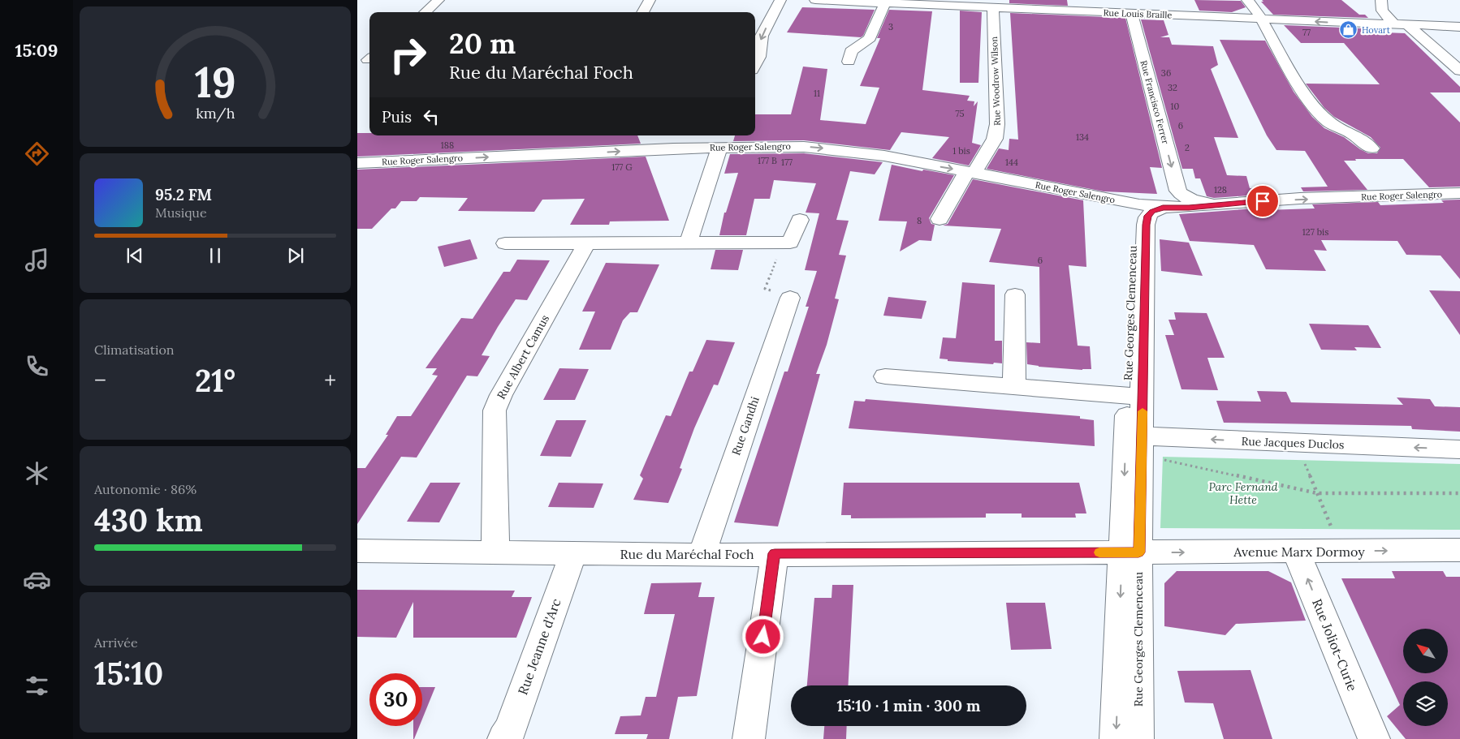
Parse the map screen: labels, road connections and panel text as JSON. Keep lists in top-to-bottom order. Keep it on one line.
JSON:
{"streets":{"street":["Rue Louis Braille","Rue Woodrow Wilson","Rue Francisco Ferrer","Rue Roger Salengro","Rue Georges Clemenceau","Rue Albert Camus","Rue Gandhi","Rue Jacques Duclos","Avenue Marx Dormoy","Rue du Maréchal Foch","Rue Joliot-Curie","Rue Jeanne d'Arc"]},"crossings":[["Rue Louis Braille","Rue Woodrow Wilson"],["Rue Louis Braille","Rue Francisco Ferrer"],["Rue Woodrow Wilson","Rue Roger Salengro"],["Rue Francisco Ferrer","Rue Roger Salengro"],["Rue Francisco Ferrer","Rue Georges Clemenceau"],["Rue Roger Salengro","Rue Georges Clemenceau"],["Rue Georges Clemenceau","Rue Jacques Duclos"],["Rue Georges Clemenceau","Avenue Marx Dormoy"],["Rue Georges Clemenceau","Rue du Maréchal Foch"],["Rue Albert Camus","Rue du Maréchal Foch"],["Rue Gandhi","Rue du Maréchal Foch"],["Avenue Marx Dormoy","Rue du Maréchal Foch"],["Avenue Marx Dormoy","Rue Joliot-Curie"],["Rue du Maréchal Foch","Rue Jeanne d'Arc"]],"one_way":["Rue Francisco Ferrer","Rue Jacques Duclos","Avenue Marx Dormoy","Rue Joliot-Curie"],"parks":["Parc Fernand Hette"],"places":{"shop":["Hovart"]},"house_numbers":["3","77","36","32","11","10","75","6","134","188","2","1 bis","177 B","177","144","177 G","128","8","127 bis","6"],"north":"top left","page":{"tabs":"15:09","turn":["20 m","Rue du Maréchal Foch"],"then":"Puis","song":["95.2 FM","Musique"],"tile":["Climatisation",["Autonomie · 86%","430 km"],["Arrivée","15:10"]],"heat":["−","21°","+"],"limit":"30","trip":"15:10 · 1 min · 300 m","gauge":["19","km/h"]}}
